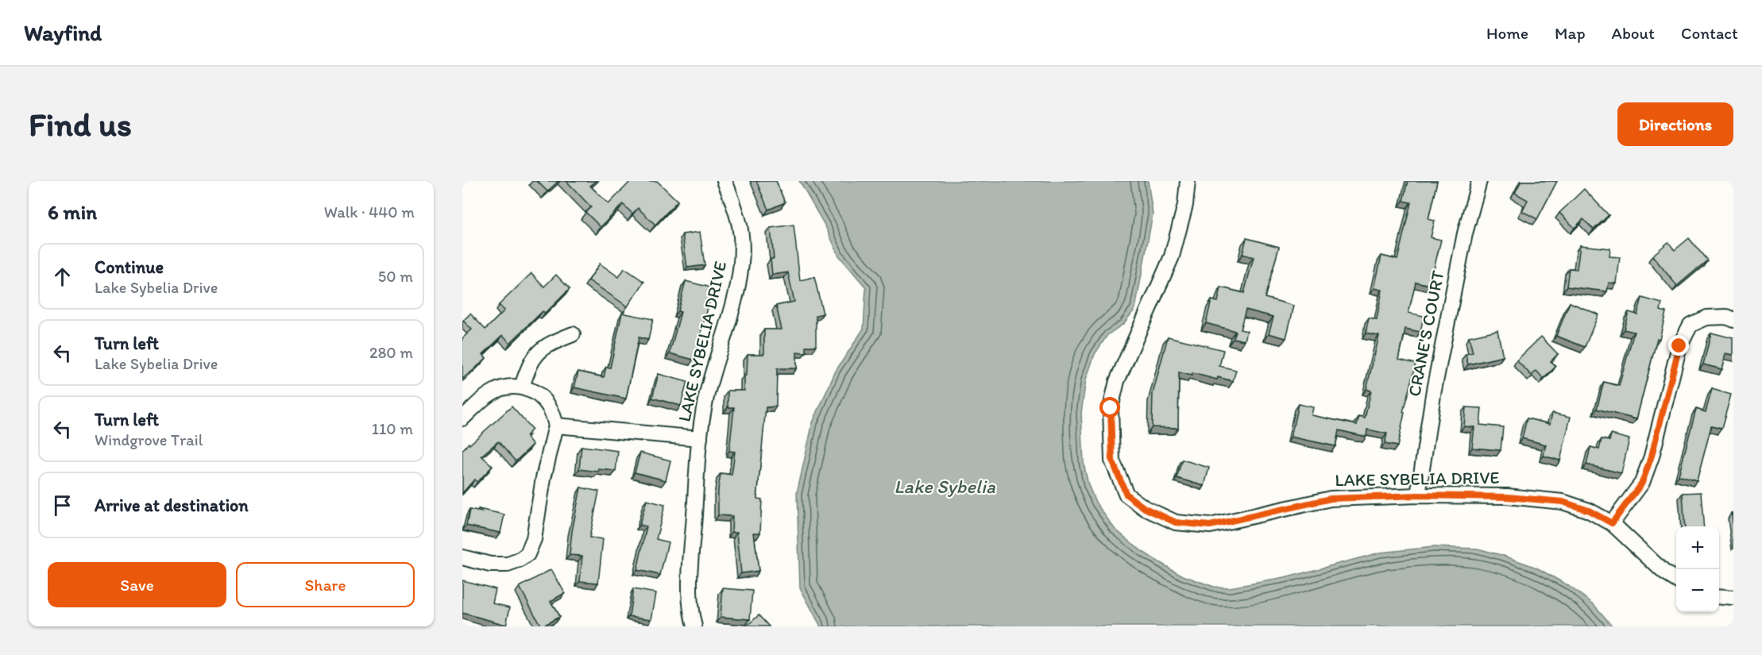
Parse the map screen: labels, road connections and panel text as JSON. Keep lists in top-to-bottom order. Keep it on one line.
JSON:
{"streets":{"street":["CRANE'S COURT","LAKE SYBELIA DRIVE"]},"crossings":[["CRANE'S COURT","LAKE SYBELIA DRIVE"]],"water":["Lake Sybelia"],"page":{"header":"Wayfind","nav":["Home","Map","About","Contact"],"buttons":["Directions",["Save","Share"]],"title":"Find us","heading":["6 min","Walk · 440 m"],"list":[["Continue","Lake Sybelia Drive","50 m"],["Turn left","Lake Sybelia Drive","280 m"],["Turn left","Windgrove Trail","110 m"],"Arrive at destination"],"map_buttons":["+","−"]}}
